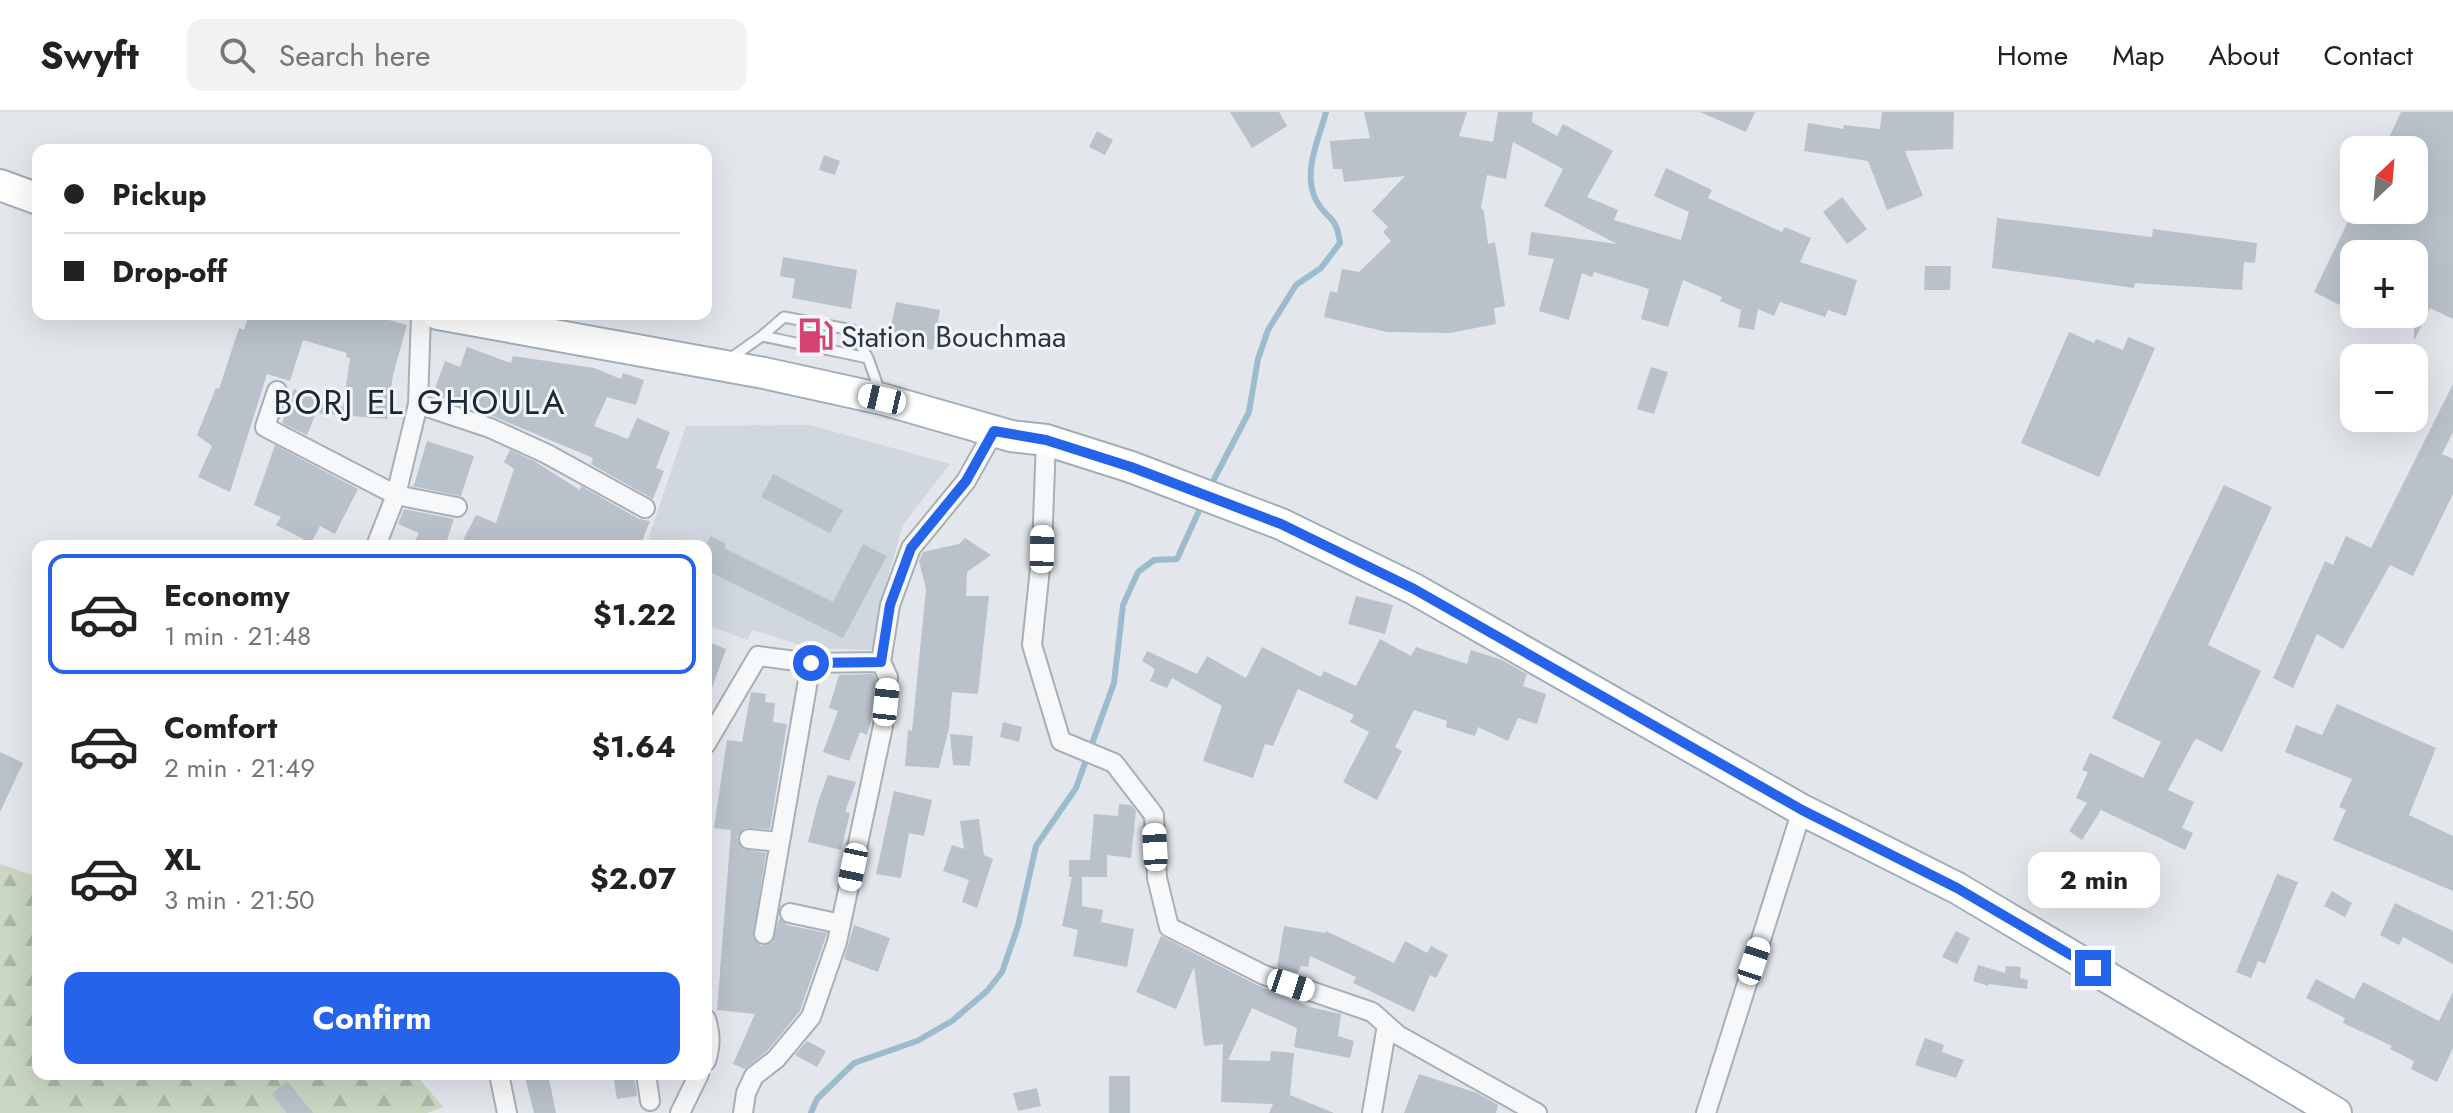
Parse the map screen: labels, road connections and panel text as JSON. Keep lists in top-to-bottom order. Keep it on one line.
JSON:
{"districts":["BORJ EL GHOULA"],"places":{"fuel station":["Station Bouchmaa"]},"north":"top right","page":{"header":"Swyft","search":"Search here","nav":["Home","Map","About","Contact"],"map_buttons":["+","−"],"banner":["Pickup","Drop-off"],"list":[{"name":"Economy","note":"1 min · 21:48","value":"$1.22"},{"name":"Comfort","note":"2 min · 21:49","value":"$1.64"},{"name":"XL","note":"3 min · 21:50","value":"$2.07"}],"bubble":"2 min","buttons":"Confirm"}}
